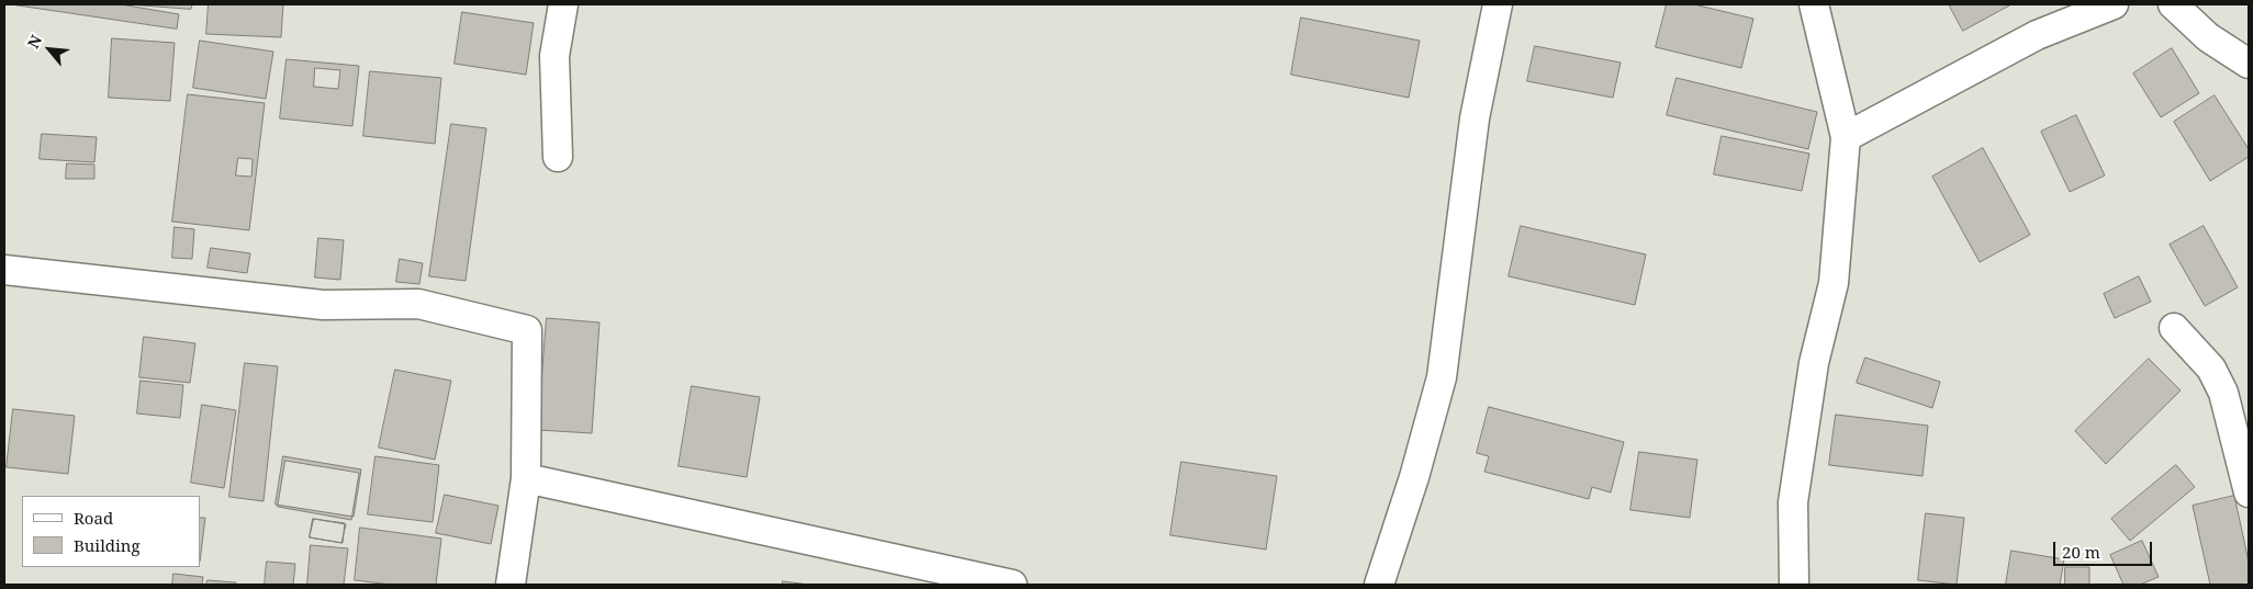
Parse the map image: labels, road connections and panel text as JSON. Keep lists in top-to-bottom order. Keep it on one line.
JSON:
{"legend":["Road","Building"],"scale_bar":"20 m","north":"top left"}
